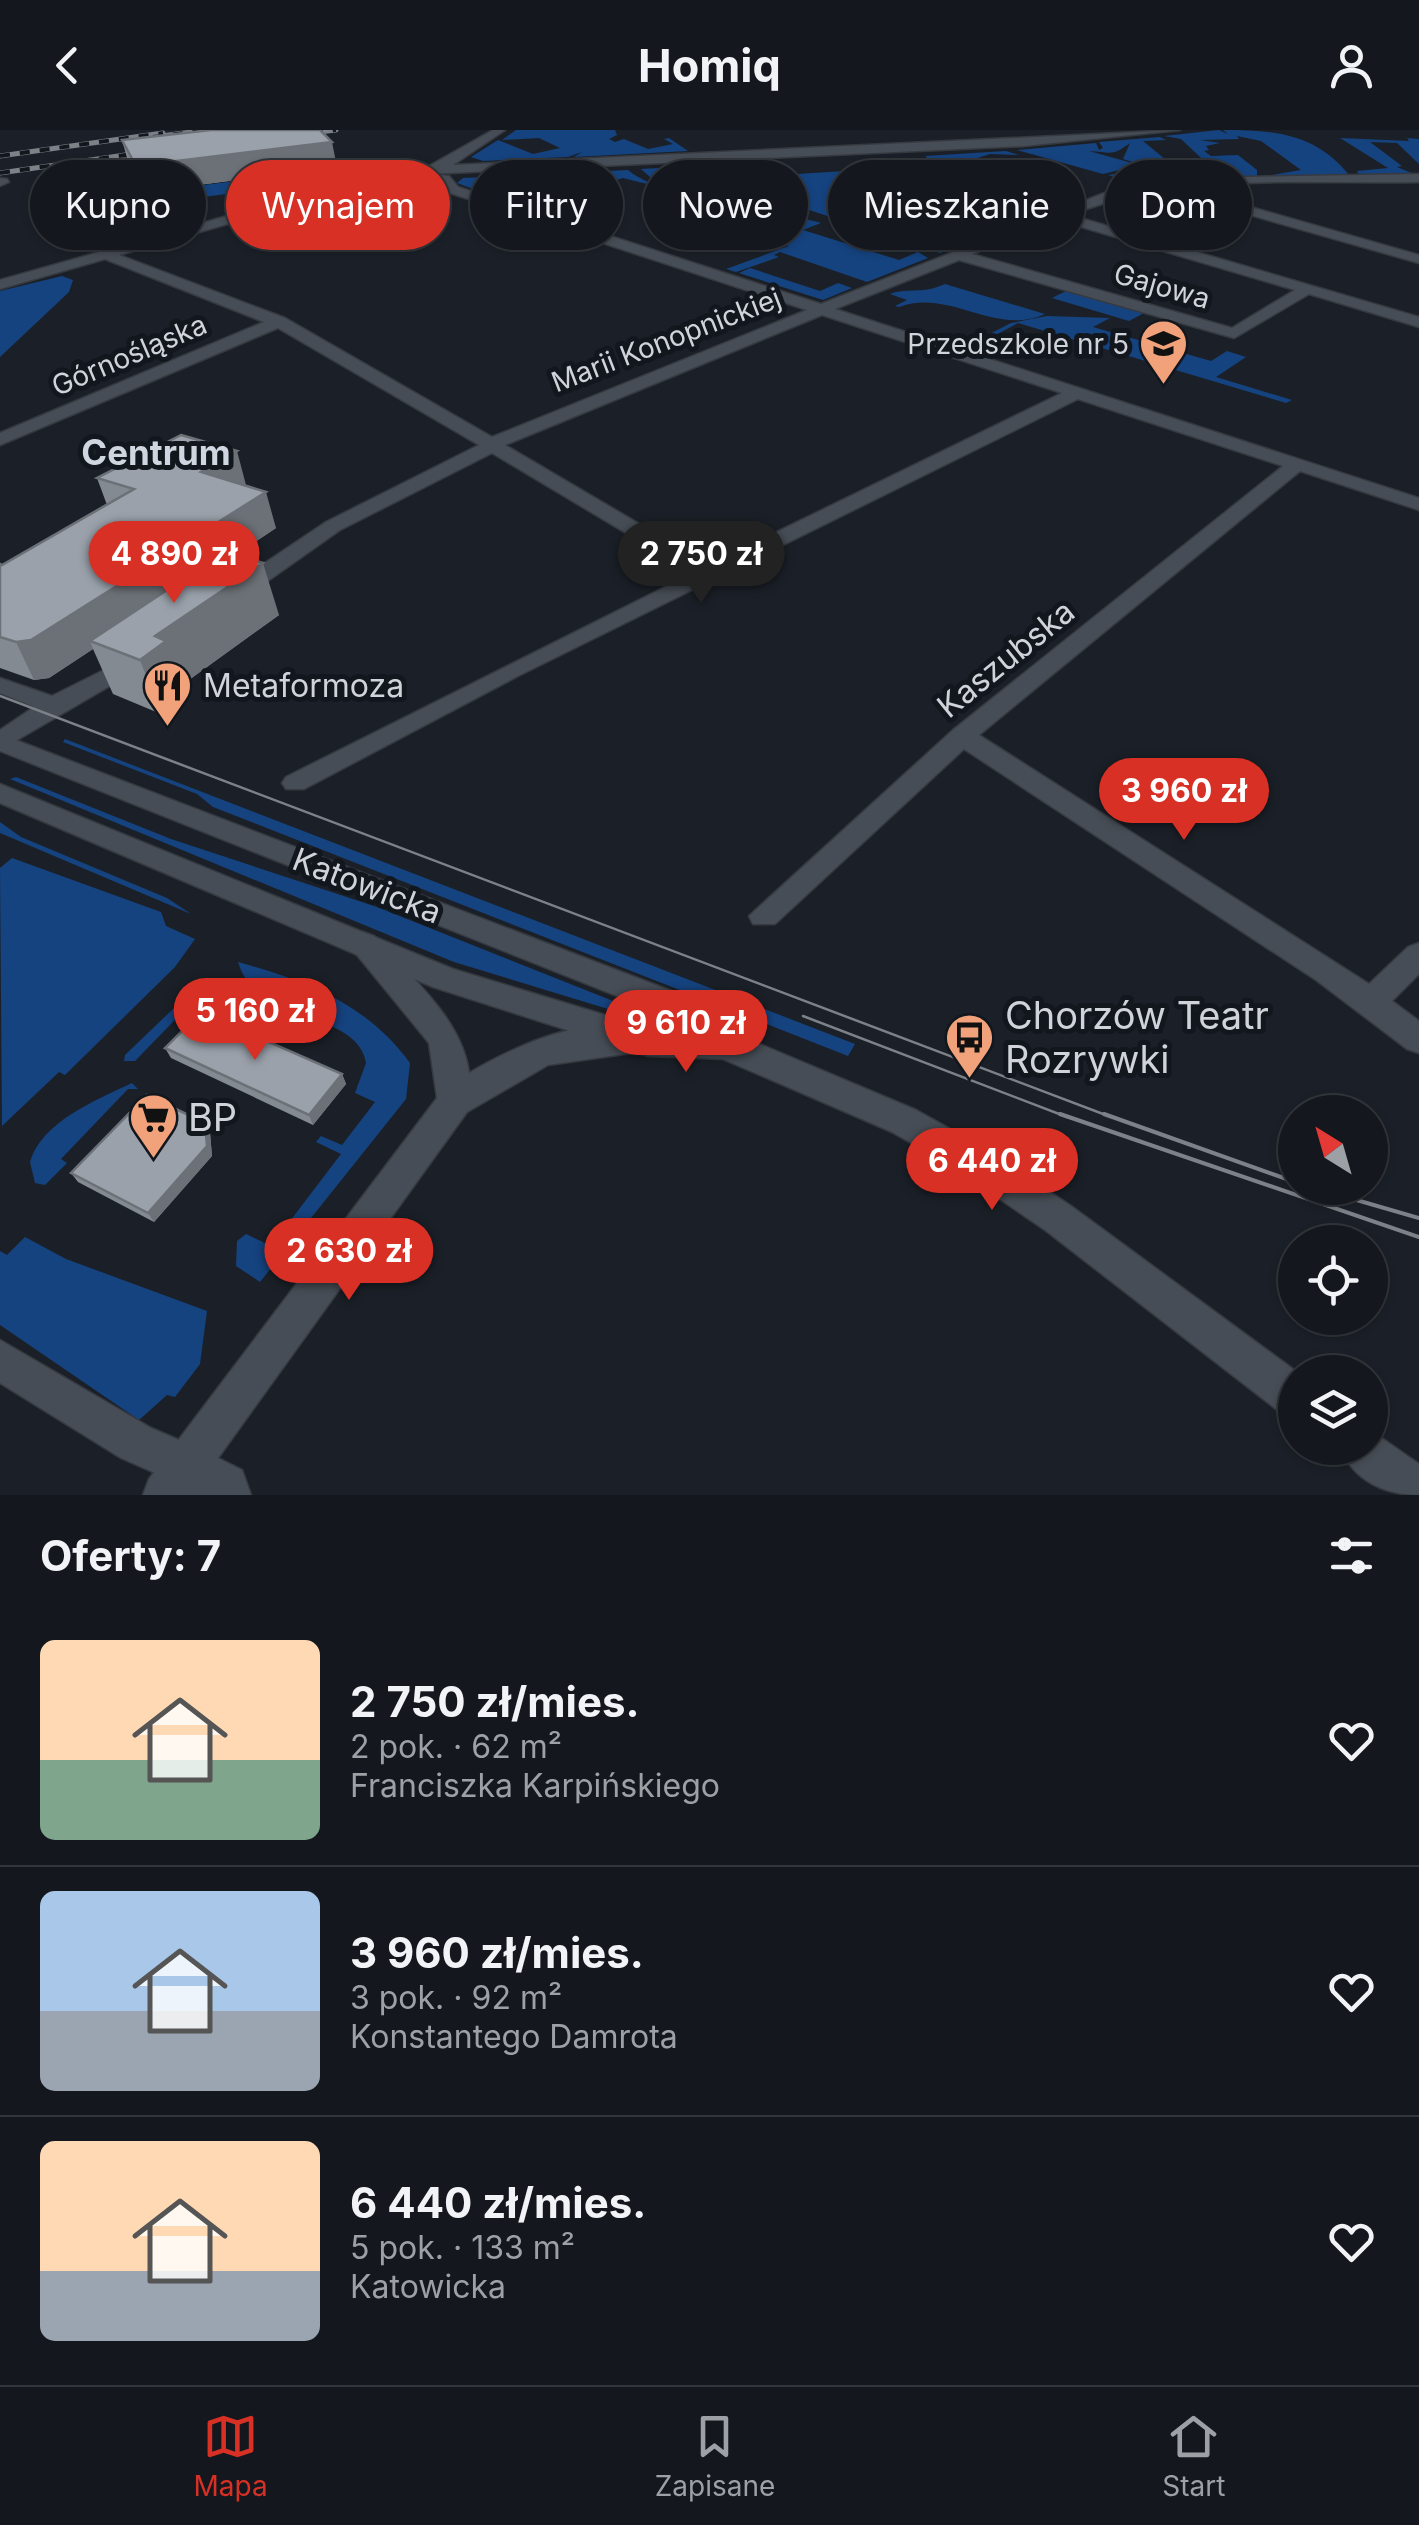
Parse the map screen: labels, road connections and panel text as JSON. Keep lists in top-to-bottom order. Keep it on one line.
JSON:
{"streets":{"street":["Gajowa","Marii Konopnickiej","Górnośląska","Kaszubska","Katowicka"]},"crossings":[["Gajowa","Marii Konopnickiej"]],"districts":["Centrum"],"places":{"school or university":["Przedszkole nr 5"],"restaurant":["Metaformoza"],"bus stop":["Chorzów Teatr Rozrywki"],"supermarket":["BP"]},"north":"top left","page":{"header":"Homiq","chip":["Kupno","Wynajem","Filtry","Nowe","Mieszkanie","Dom"],"price":["4 890 zł","2 750 zł","3 960 zł","5 160 zł","9 610 zł","6 440 zł","2 630 zł"],"heading":"Oferty: 7","list":[{"name":"2 750 zł/mies.","note":"2 pok. · 62 m² · Franciszka Karpińskiego"},{"name":"3 960 zł/mies.","note":"3 pok. · 92 m² · Konstantego Damrota"},{"name":"6 440 zł/mies.","note":"5 pok. · 133 m² · Katowicka"}],"tabs":["Mapa","Zapisane","Start"]}}
